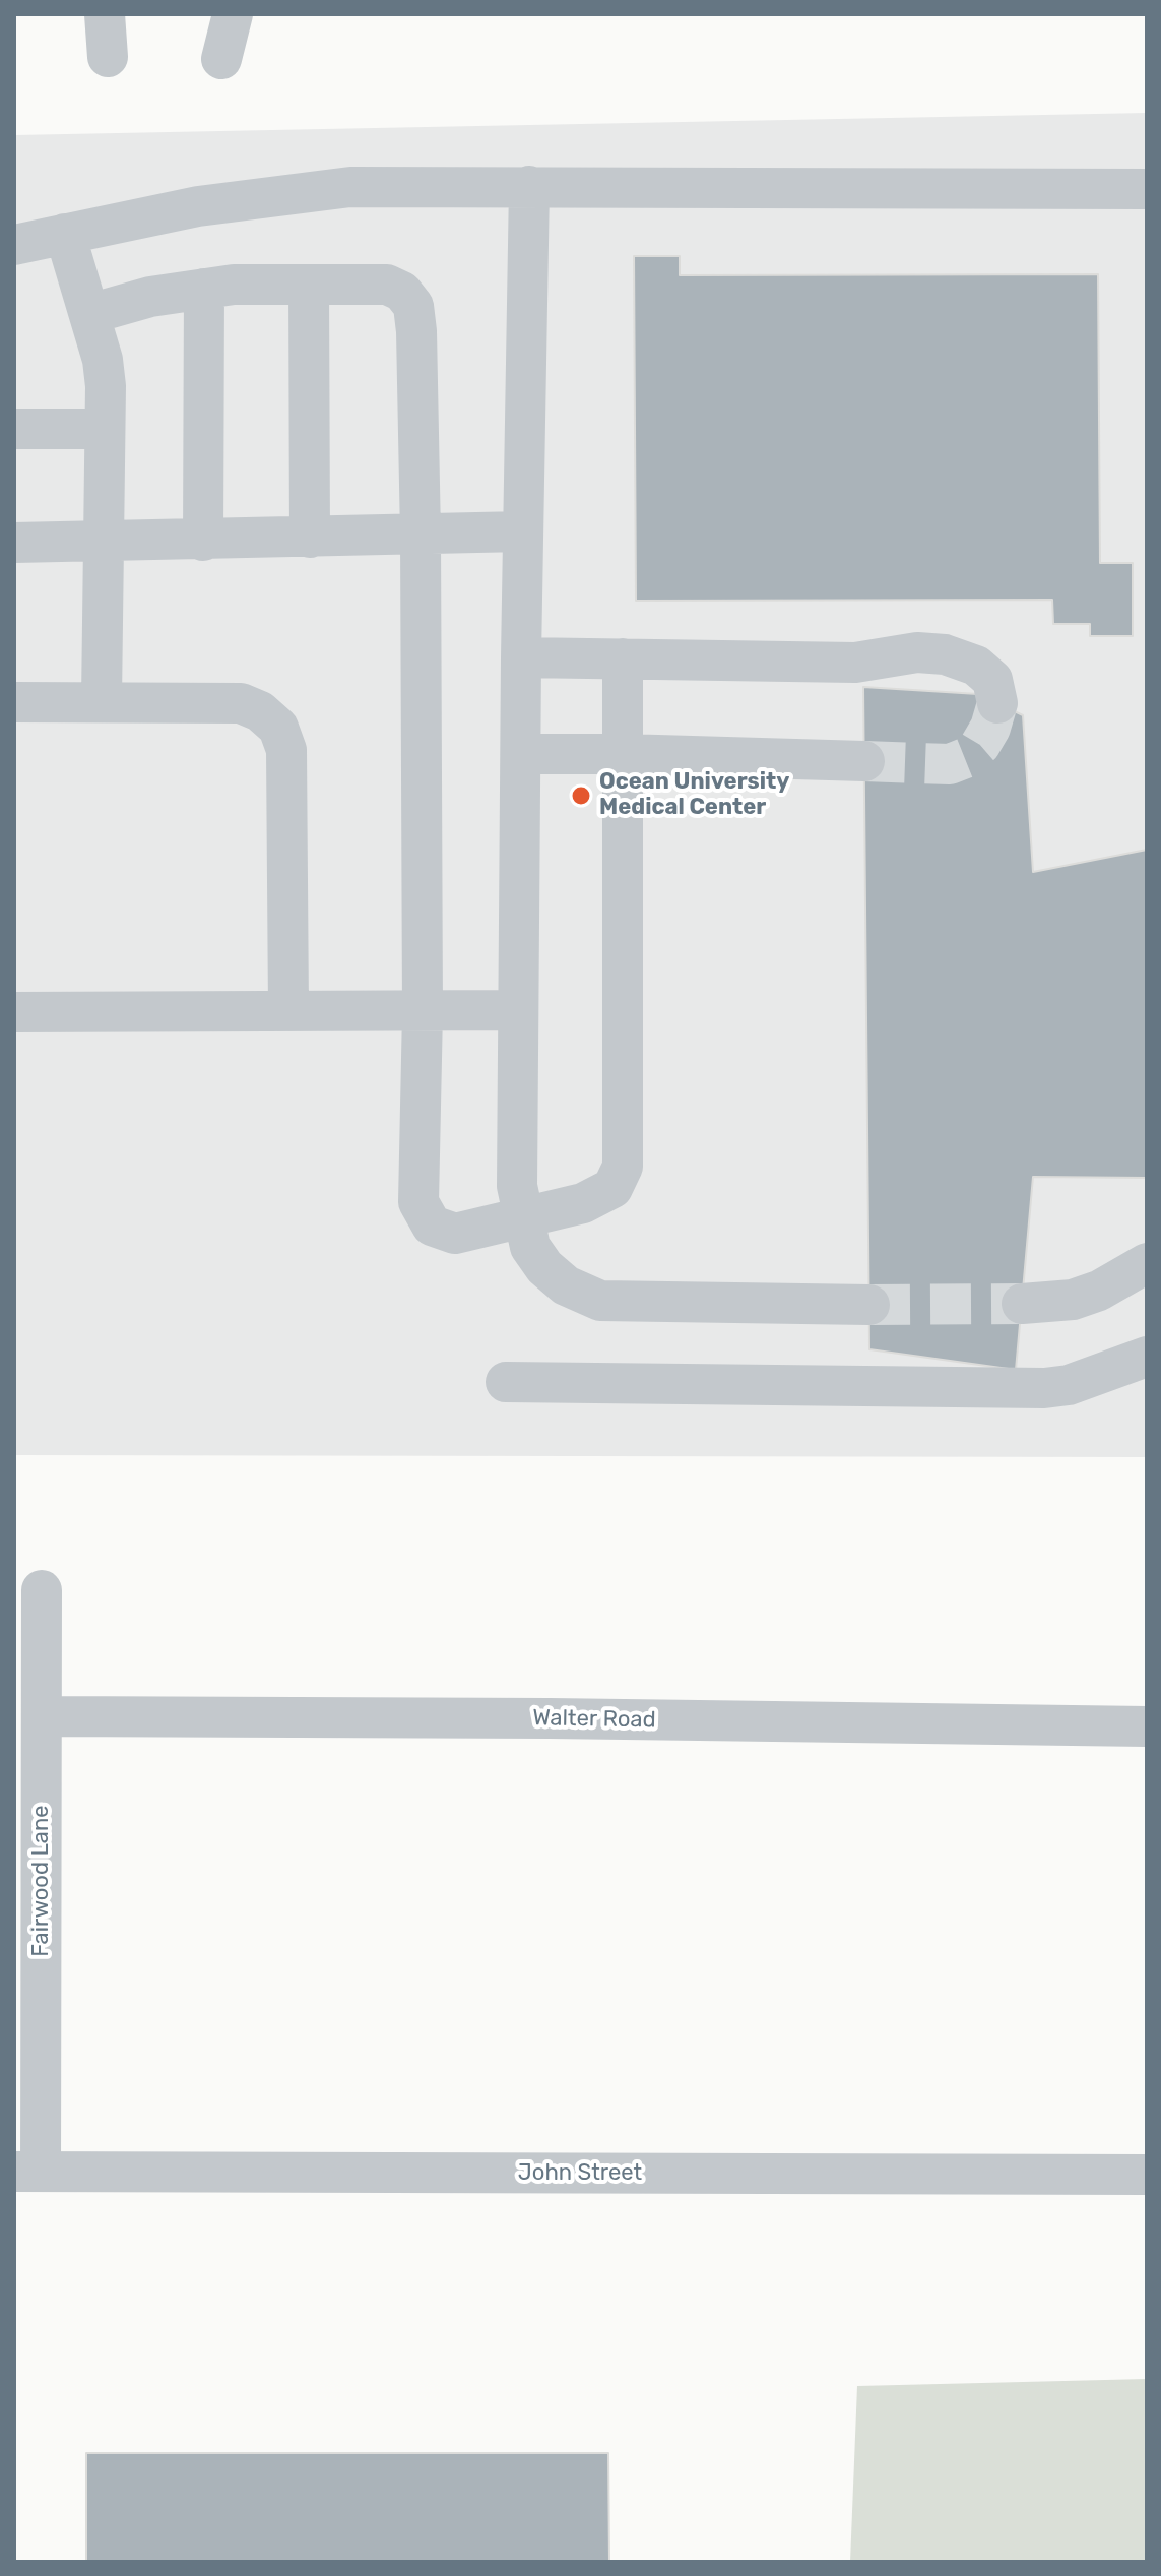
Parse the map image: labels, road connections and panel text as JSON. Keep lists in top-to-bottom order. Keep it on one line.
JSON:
{"streets":{"street":["Walter Road","Fairwood Lane","John Street"]},"crossings":[["Walter Road","Fairwood Lane"],["Fairwood Lane","John Street"]],"places":["Ocean University Medical Center"]}
